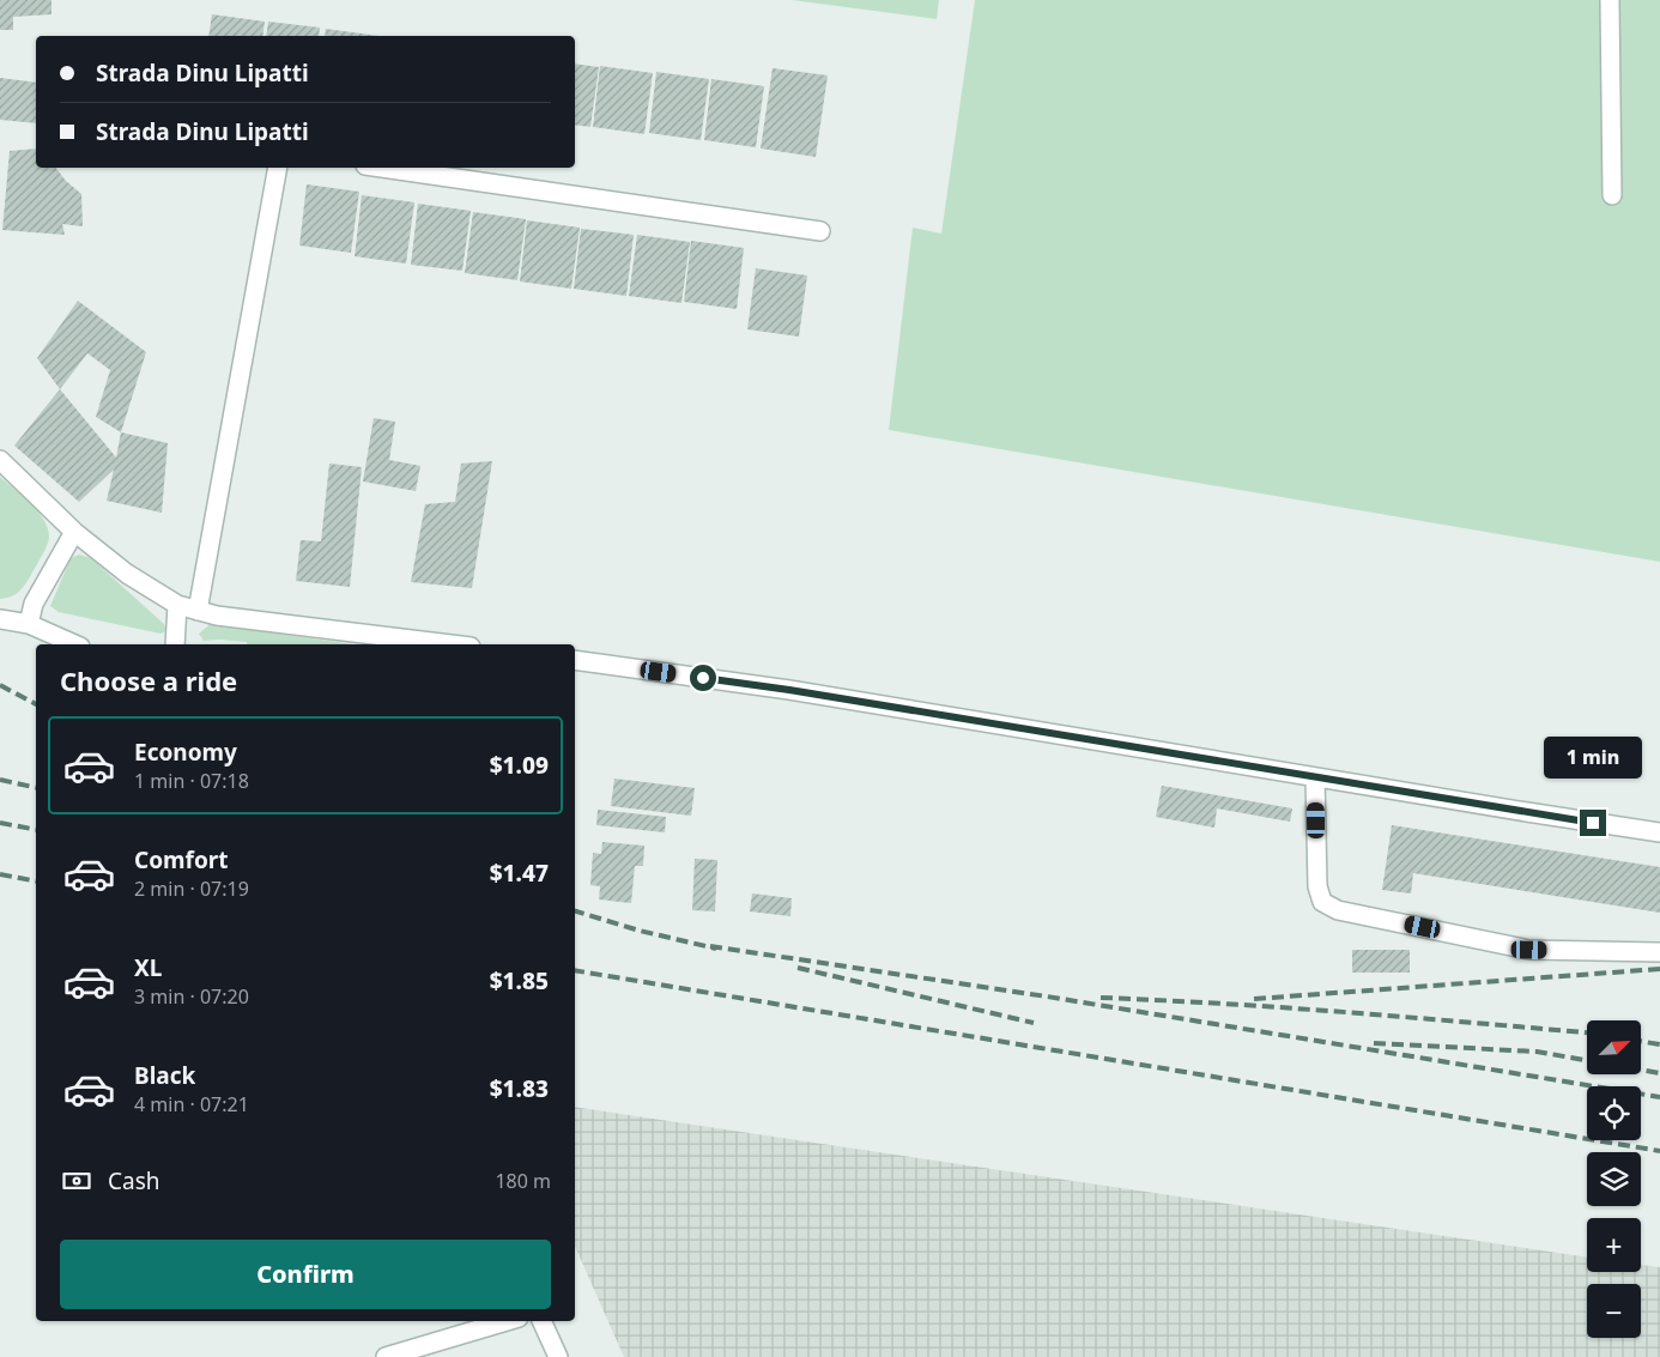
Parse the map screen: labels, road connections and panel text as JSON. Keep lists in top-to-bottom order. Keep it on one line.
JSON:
{"north":"top right","page":{"banner":["Strada Dinu Lipatti","Strada Dinu Lipatti"],"heading":"Choose a ride","list":[{"name":"Economy","note":"1 min · 07:18","value":"$1.09"},{"name":"Comfort","note":"2 min · 07:19","value":"$1.47"},{"name":"XL","note":"3 min · 07:20","value":"$1.85"},{"name":"Black","note":"4 min · 07:21","value":"$1.83"}],"bubble":"1 min","map_buttons":["+","−"],"pay":["Cash","180 m"],"buttons":"Confirm"}}
